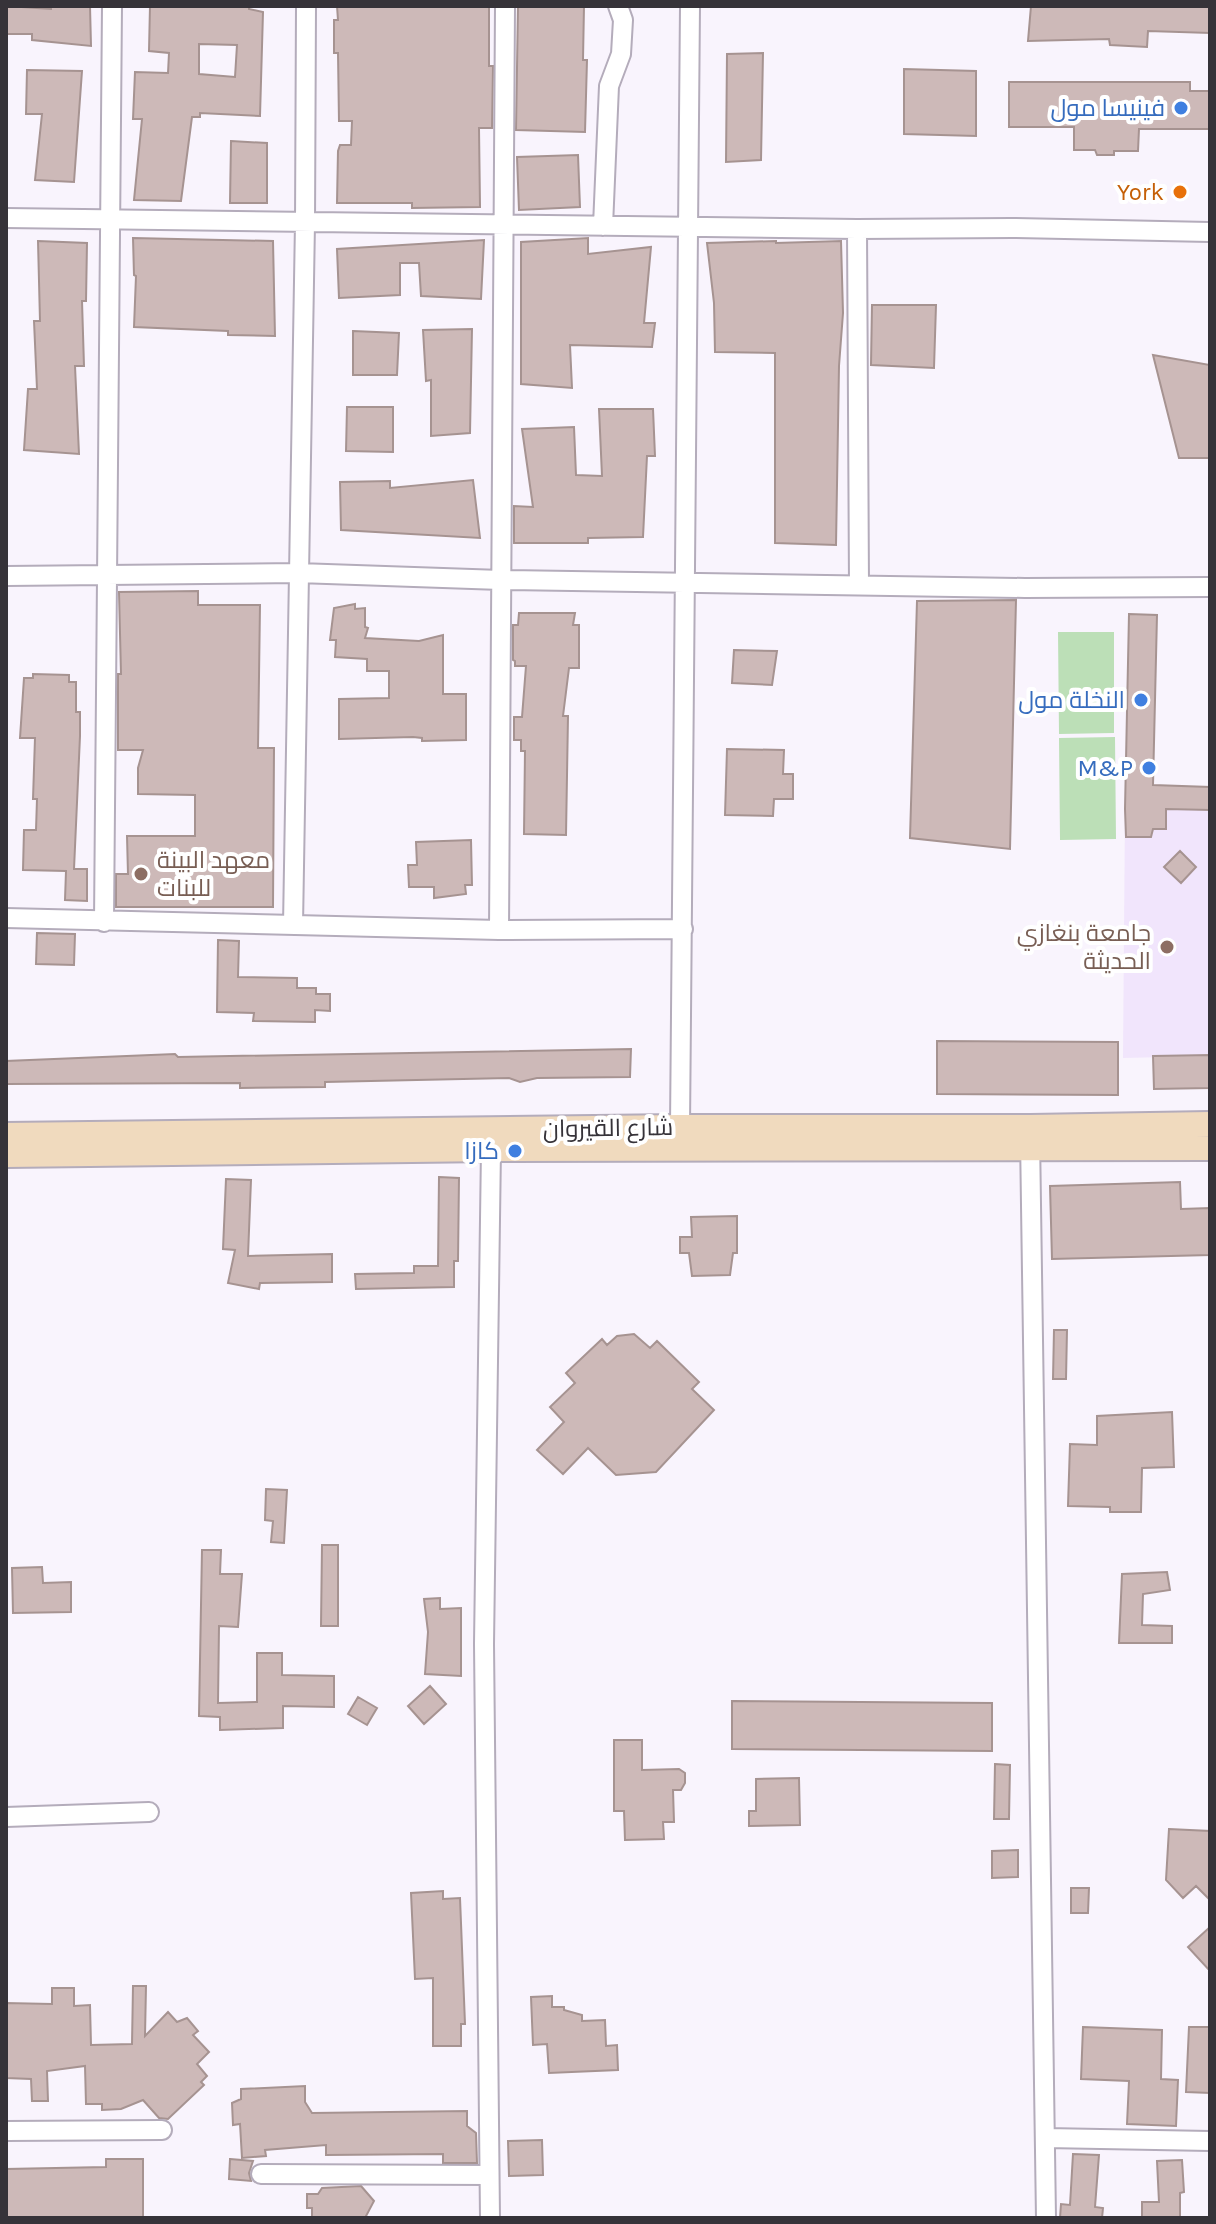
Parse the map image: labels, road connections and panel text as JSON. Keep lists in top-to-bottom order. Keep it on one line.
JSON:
{"streets":{"main road":["شارع القيروان"]},"places":["فينيسا مول","York","النخلة مول","M&P","معهد البينة للبنات","جامعة بنغازي الحديثة","كازا"]}
